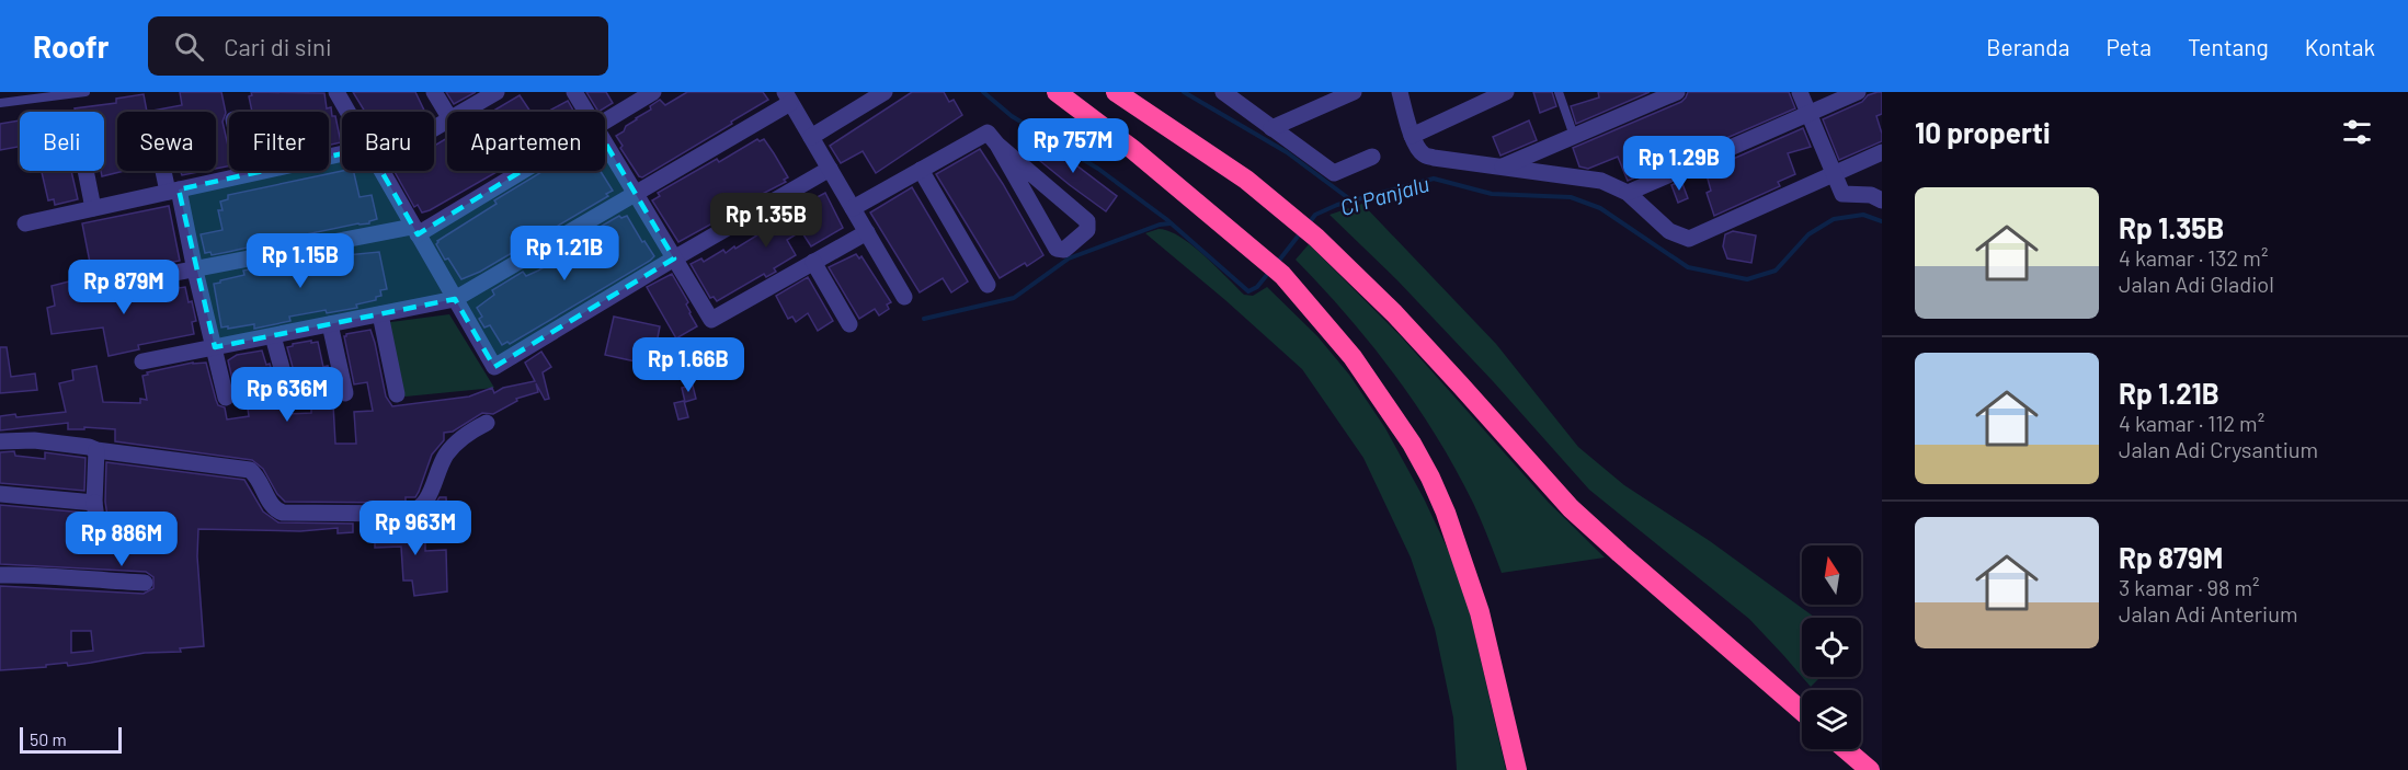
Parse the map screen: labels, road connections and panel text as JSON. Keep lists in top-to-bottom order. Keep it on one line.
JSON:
{"water":["Ci Panjalu"],"scale_bar":"50 m","north":"top","page":{"header":"Roofr","search":"Cari di sini","nav":["Beranda","Peta","Tentang","Kontak"],"heading":"10 properti","chip":["Beli","Sewa","Filter","Baru","Apartemen"],"price":["Rp 757M","Rp 1.29B","Rp 1.35B","Rp 1.21B","Rp 1.15B","Rp 879M","Rp 1.66B","Rp 636M","Rp 963M","Rp 886M"],"list":[{"name":"Rp 1.35B","note":"4 kamar · 132 m² · Jalan Adi Gladiol"},{"name":"Rp 1.21B","note":"4 kamar · 112 m² · Jalan Adi Crysantium"},{"name":"Rp 879M","note":"3 kamar · 98 m² · Jalan Adi Anterium"}],"scale":"50 m"}}
